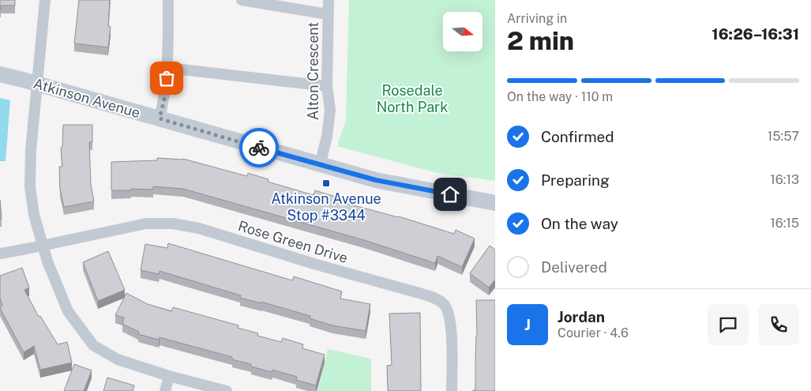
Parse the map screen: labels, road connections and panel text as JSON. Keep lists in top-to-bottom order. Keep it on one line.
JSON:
{"streets":{"street":["Alton Crescent","Atkinson Avenue","Rose Green Drive"]},"crossings":[["Alton Crescent","Atkinson Avenue"]],"parks":["Rosedale North Park"],"places":{"transit":["Atkinson Avenue Stop #3344"]},"north":"right","page":{"heading":["2 min","Arriving in","16:26–16:31"],"panel":["Jordan","Courier · 4.6"],"bar":"On the way · 110 m","list":[["Confirmed","15:57"],["Preparing","16:13"],["On the way","16:15"],"Delivered"],"round":"J"}}
